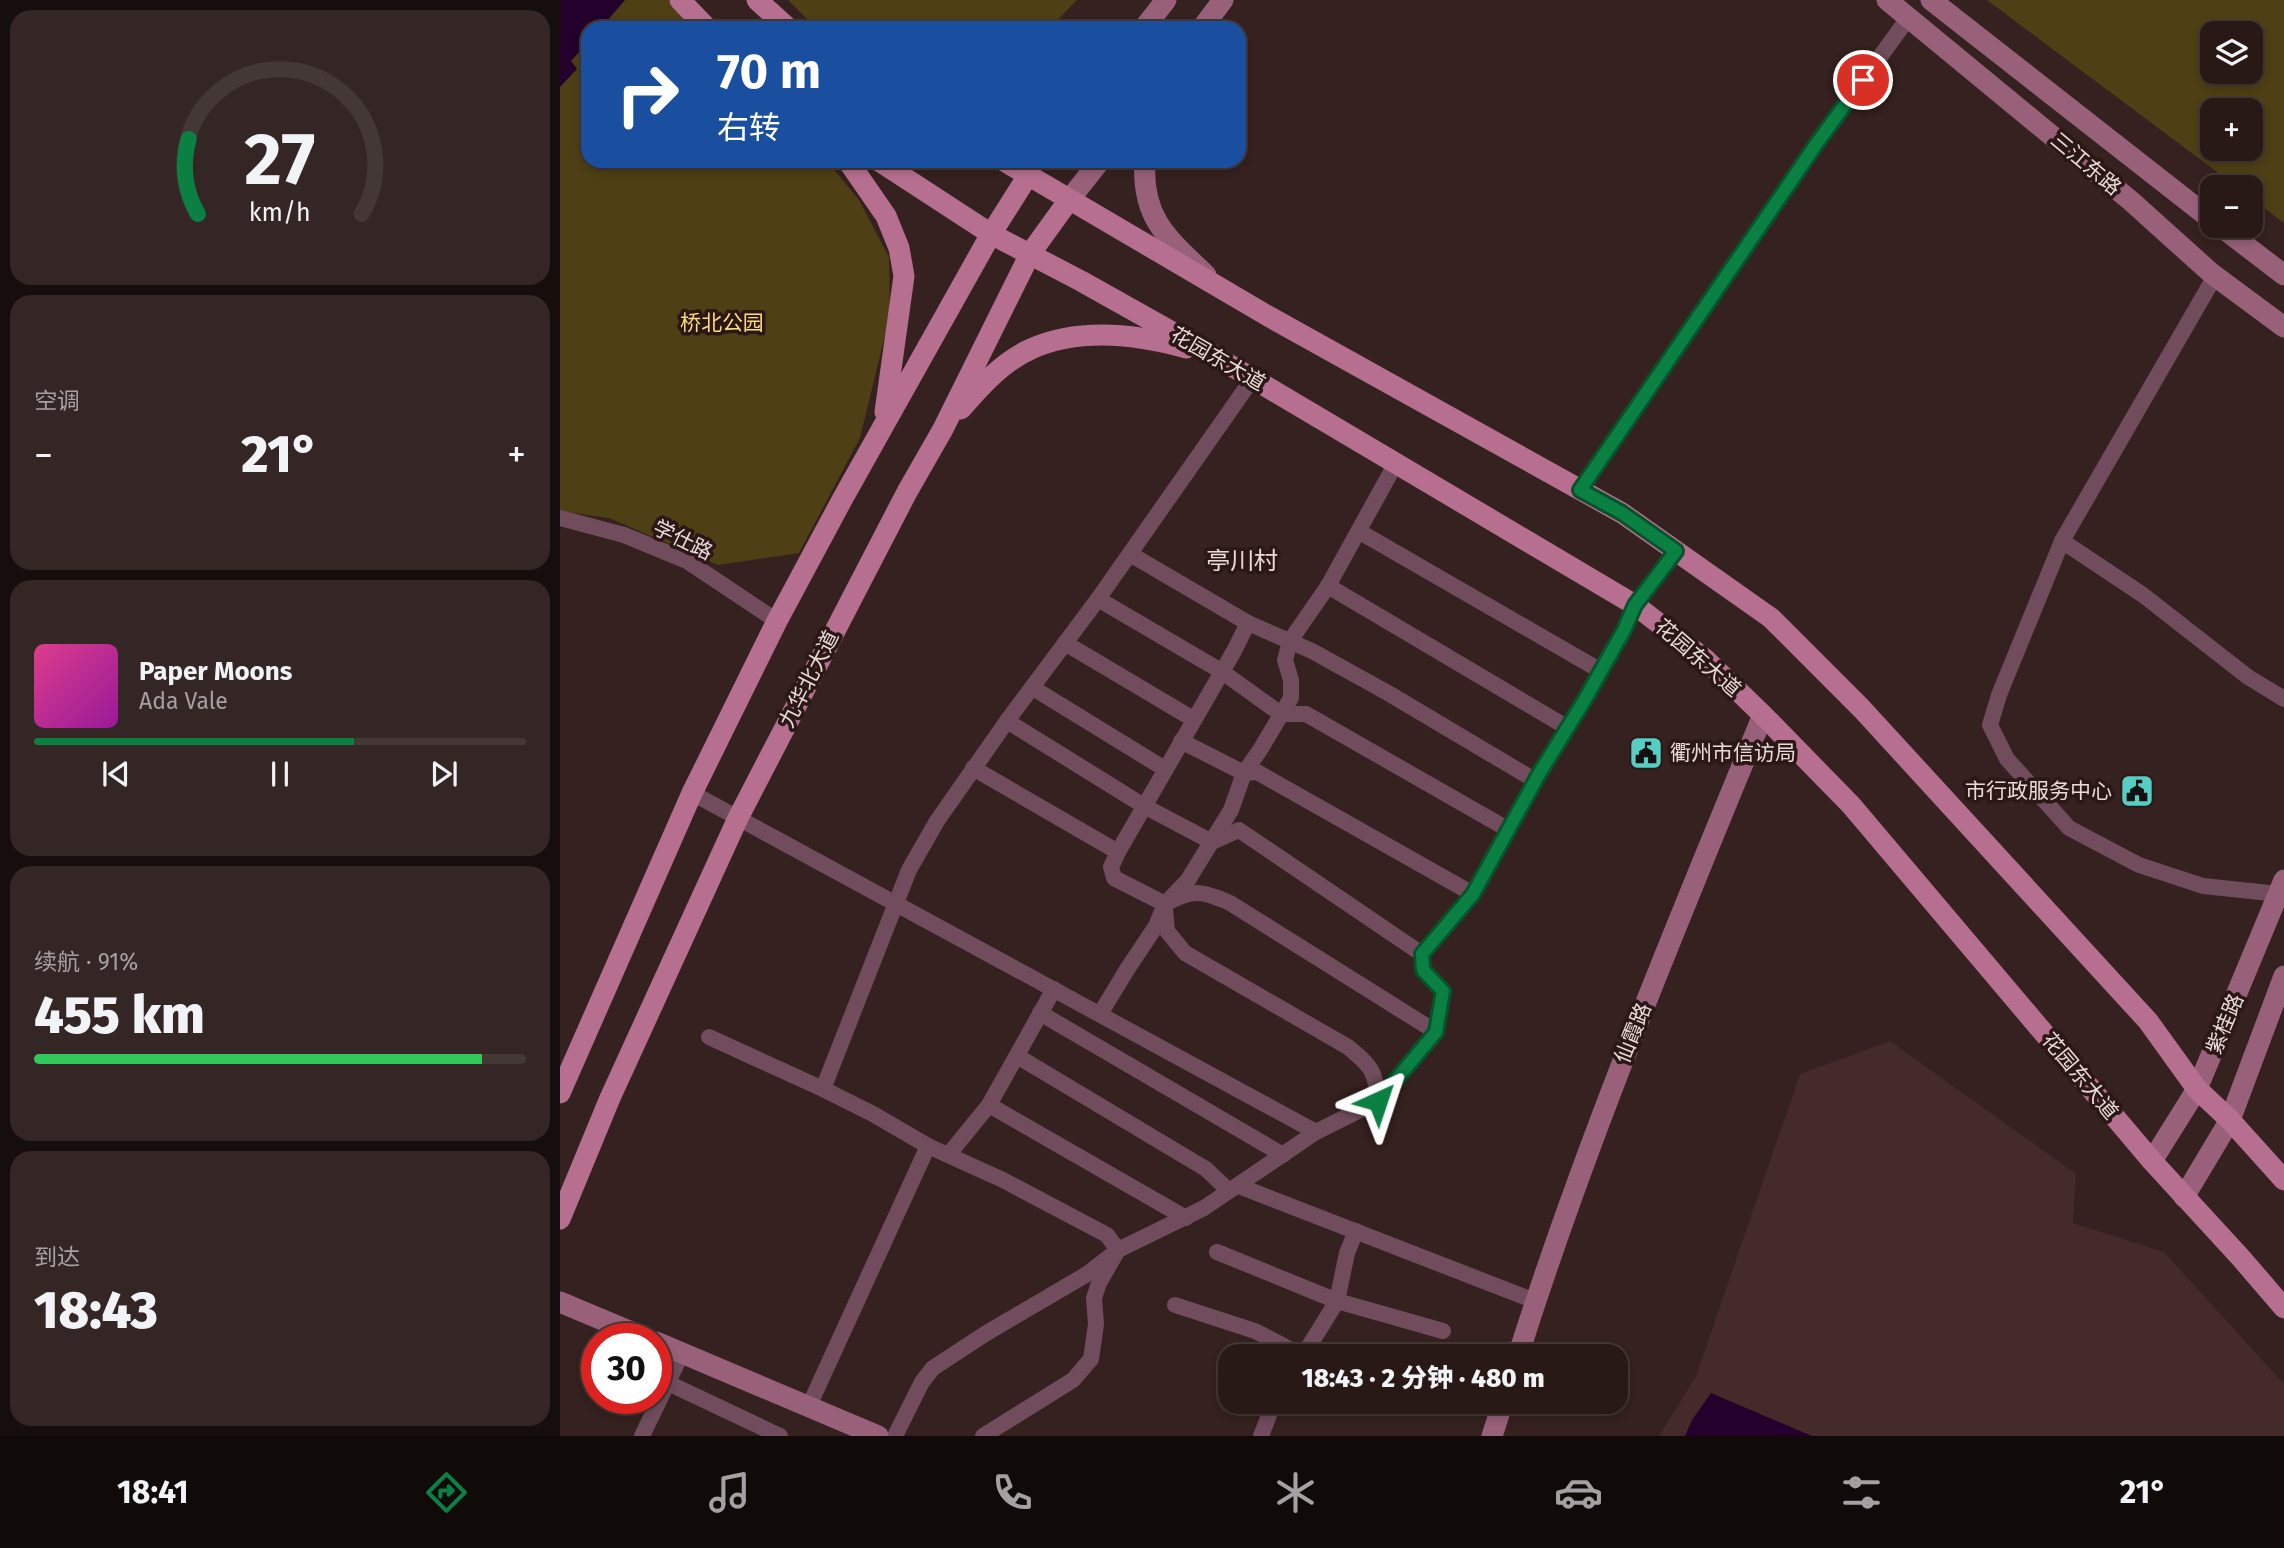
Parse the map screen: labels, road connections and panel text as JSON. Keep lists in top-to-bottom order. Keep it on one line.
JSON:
{"streets":{"main road":["三江东路","花园东大道","九华北大道","紫桂路","仙霞路"],"street":["学仕路"]},"crossings":[["花园东大道","九华北大道"],["花园东大道","紫桂路"],["花园东大道","仙霞路"]],"districts":["亭川村"],"parks":["桥北公园"],"places":{"public building":["衢州市信访局","市行政服务中心"]},"page":{"map_buttons":["+","−"],"turn":["70 m","右转"],"tile":["空调",["续航 · 91%","455 km"],["到达","18:43"]],"heat":["−","21°","+"],"song":["Paper Moons","Ada Vale"],"limit":"30","trip":"18:43 · 2 分钟 · 480 m","tabs":["18:41","21°"],"gauge":["27","km/h"]}}
